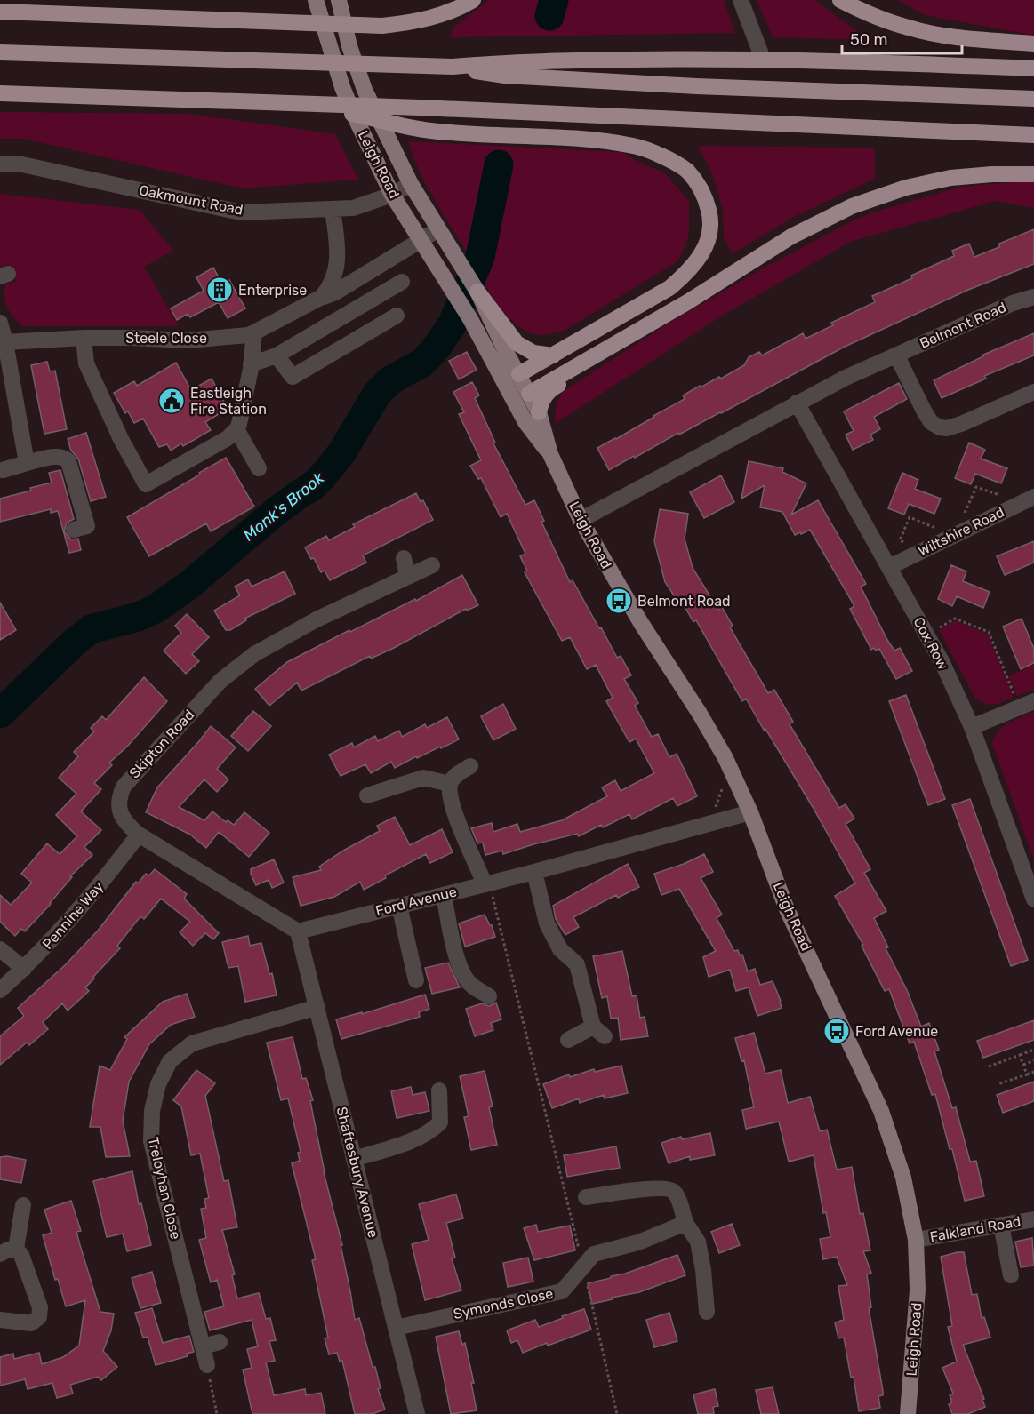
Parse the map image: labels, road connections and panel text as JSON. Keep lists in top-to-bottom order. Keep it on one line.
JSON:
{"streets":{"main road":["Leigh Road"],"street":["Oakmount Road","Belmont Road","Steele Close","Wiltshire Road","Cox Row","Skipton Road","Ford Avenue","Pennine Way","Shaftesbury Avenue","Treloyhan Close","Falkland Road","Symonds Close"]},"crossings":[["Leigh Road","Oakmount Road"],["Leigh Road","Belmont Road"],["Leigh Road","Steele Close"],["Leigh Road","Ford Avenue"],["Leigh Road","Falkland Road"],["Belmont Road","Cox Row"],["Wiltshire Road","Cox Row"],["Skipton Road","Ford Avenue"],["Skipton Road","Pennine Way"],["Skipton Road","Shaftesbury Avenue"],["Ford Avenue","Shaftesbury Avenue"],["Shaftesbury Avenue","Treloyhan Close"],["Shaftesbury Avenue","Symonds Close"]],"water":["Monk's Brook"],"places":{"building":["Enterprise"],"public building":["Eastleigh Fire Station"],"bus stop":["Belmont Road","Ford Avenue"]},"scale_bar":"50 m"}
